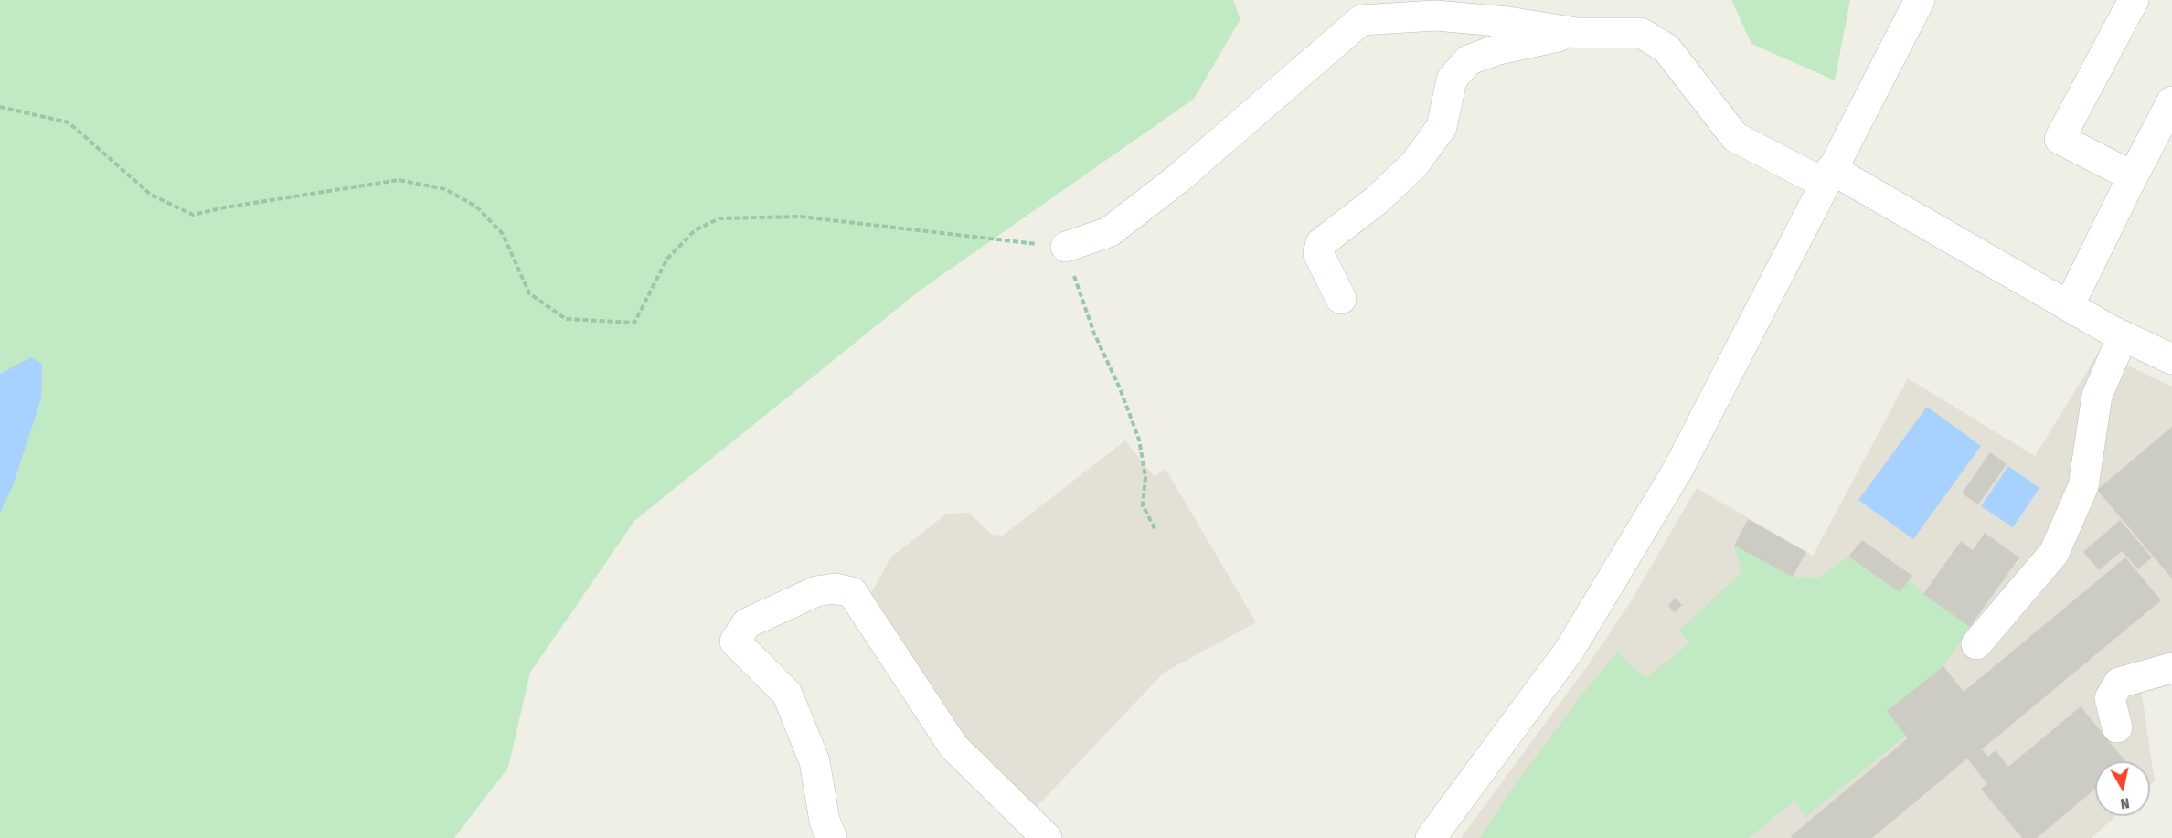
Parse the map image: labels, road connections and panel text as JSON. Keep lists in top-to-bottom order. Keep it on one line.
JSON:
{"north":"bottom"}
